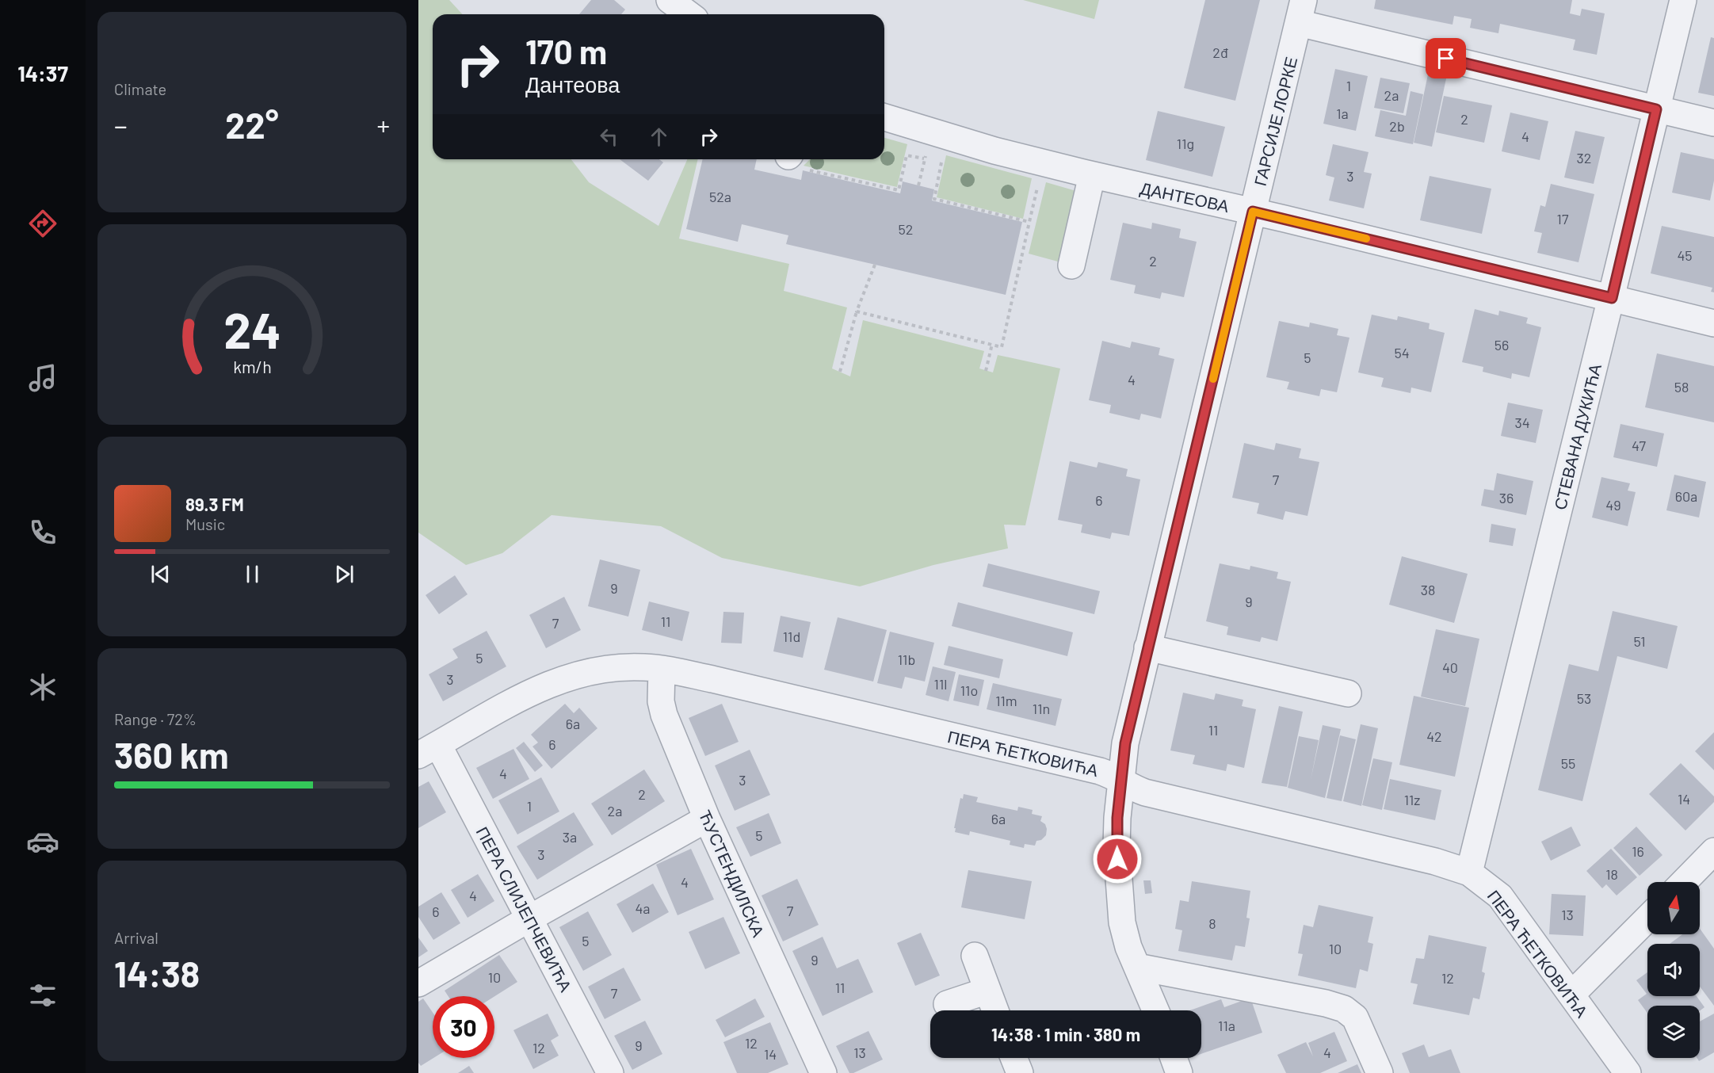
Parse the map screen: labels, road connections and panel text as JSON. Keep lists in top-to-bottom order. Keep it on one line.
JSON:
{"streets":{"street":["ГАРСИЈЕ ЛОРКЕ","ДАНТЕОВА","СТЕВАНА ДУКИЋА","ПЕРА ЋЕТКОВИЋА","ЋУСТЕНДИЛСКА","ПЕРА СЛИЈЕПЧЕВИЋА"]},"crossings":[["ГАРСИЈЕ ЛОРКЕ","ДАНТЕОВА"],["ГАРСИЈЕ ЛОРКЕ","ПЕРА ЋЕТКОВИЋА"],["ДАНТЕОВА","СТЕВАНА ДУКИЋА"],["СТЕВАНА ДУКИЋА","ПЕРА ЋЕТКОВИЋА"],["ПЕРА ЋЕТКОВИЋА","ЋУСТЕНДИЛСКА"],["ПЕРА ЋЕТКОВИЋА","ПЕРА СЛИЈЕПЧЕВИЋА"]],"house_numbers":["2đ","1","2a","1a","2","2b","4","11g","32","3","52a","17","52","45","2","56","54","5","4","58","34","47","7","60a","36","6","49","9","38","9","11","7","11d","51","5","11b","40","3","11l","11o","53","11m","11n","6a","11","42","6","55","4","3","2","14","11z","1","2a","6a","5","3a","16","3","18","4","4","4a","7","6","13","8","5","10","9","10","12","11","7","11a","12","9","12","13","4","14"],"north":"top","page":{"tabs":"14:37","tile":["Climate",["Range · 72%","360 km"],["Arrival","14:38"]],"turn":["170 m","Дантеова"],"heat":["−","22°","+"],"song":["89.3 FM","Music"],"limit":"30","trip":"14:38 · 1 min · 380 m","gauge":["24","km/h"]}}
